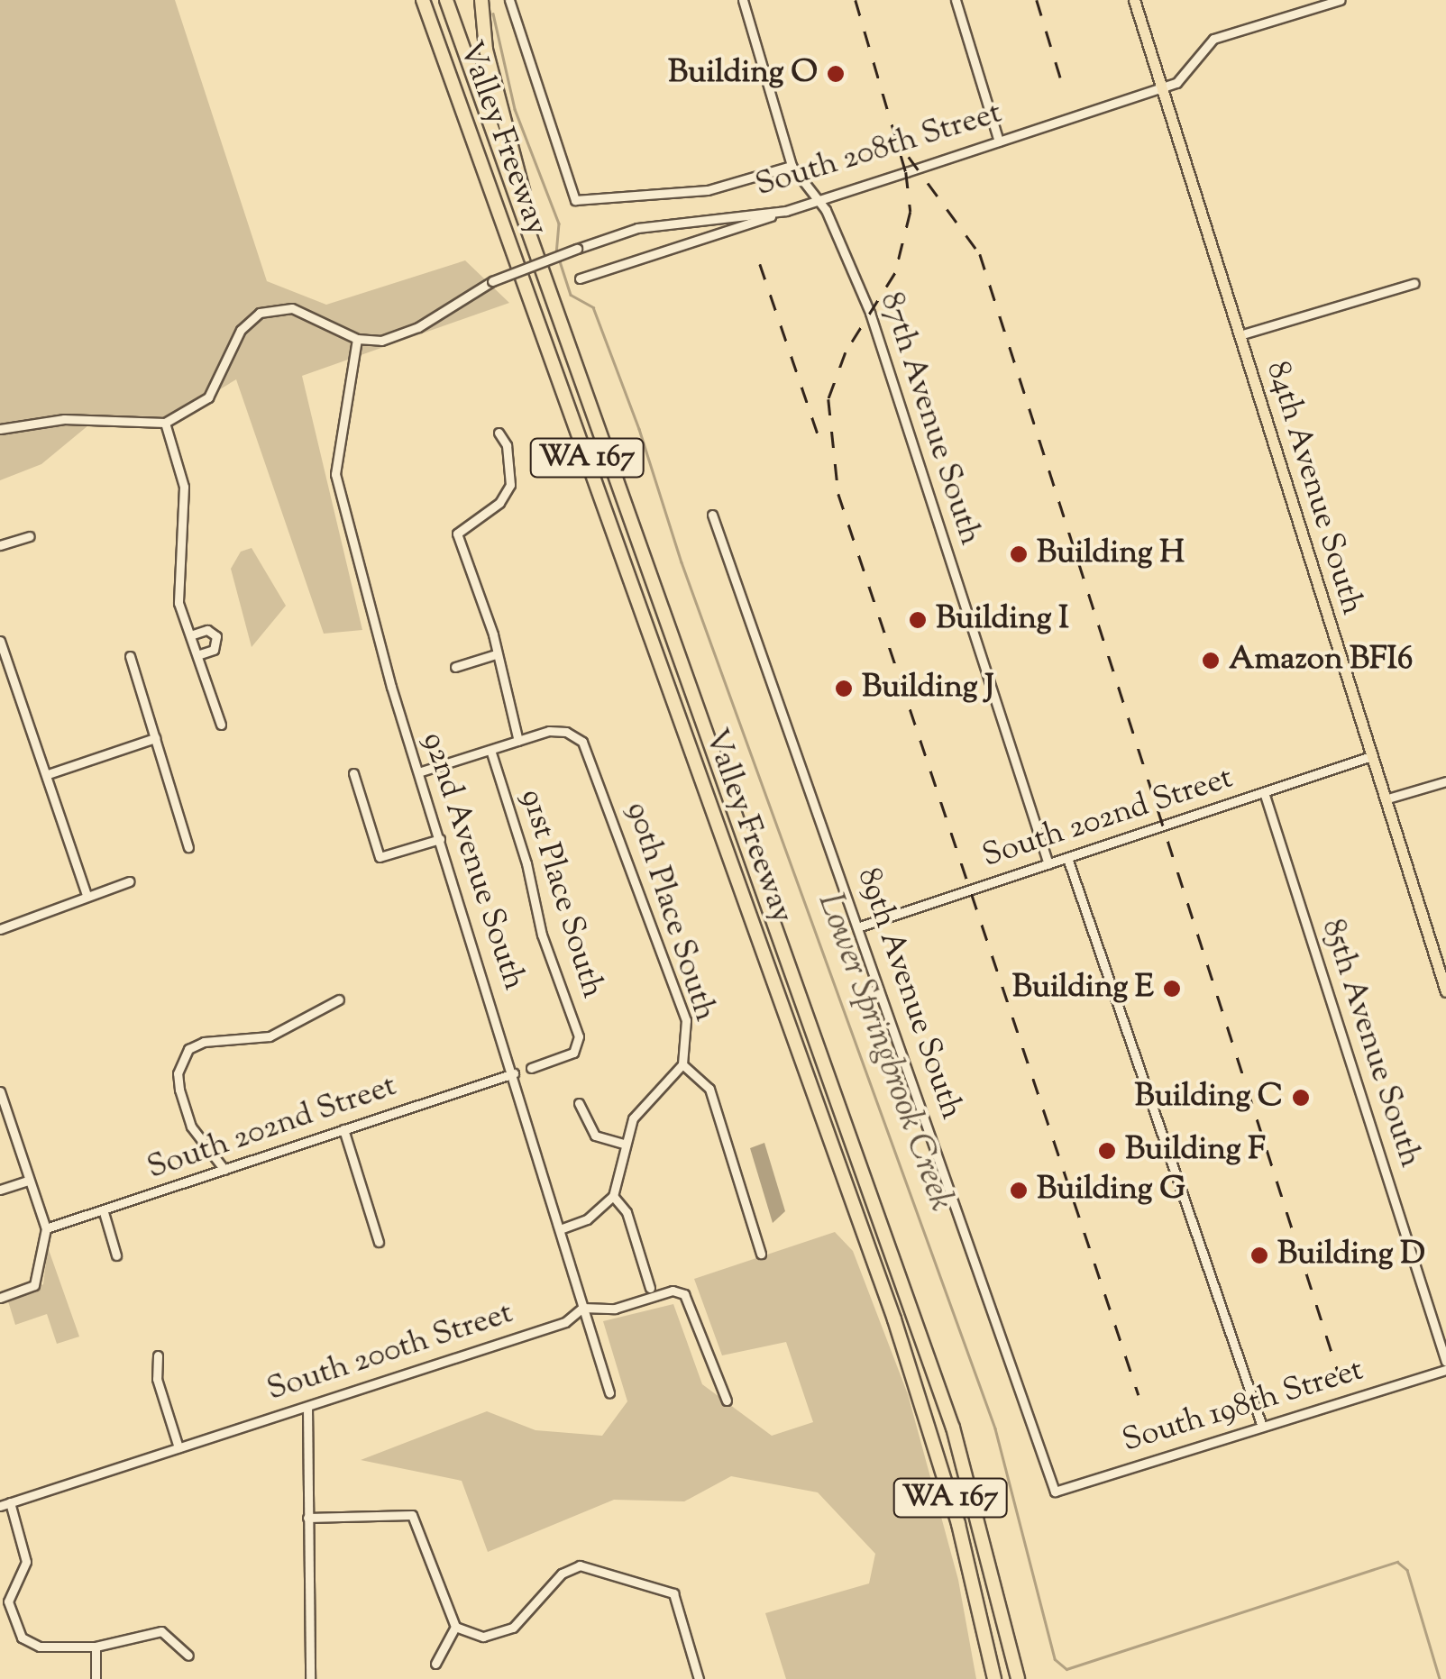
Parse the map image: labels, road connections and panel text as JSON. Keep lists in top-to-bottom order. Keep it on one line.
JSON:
{"streets":{"highway":["Valley Freeway","WA 167"],"main road":["84th Avenue South"],"street":["South 208th Street","87th Avenue South","South 202nd Street","92nd Avenue South","91st Place South","90th Place South","89th Avenue South","85th Avenue South","South 200th Street","South 198th Street"]},"crossings":[["South 208th Street","87th Avenue South"],["South 208th Street","84th Avenue South"],["South 208th Street","92nd Avenue South"],["87th Avenue South","South 202nd Street"],["84th Avenue South","South 202nd Street"],["South 202nd Street","92nd Avenue South"],["South 202nd Street","89th Avenue South"],["South 202nd Street","85th Avenue South"],["92nd Avenue South","South 200th Street"],["89th Avenue South","South 198th Street"]],"water":["Lower Springbrook Creek"],"places":["Building O","Building H","Building I","Amazon BFI6","Building J","Building E","Building C","Building F","Building G","Building D"]}
